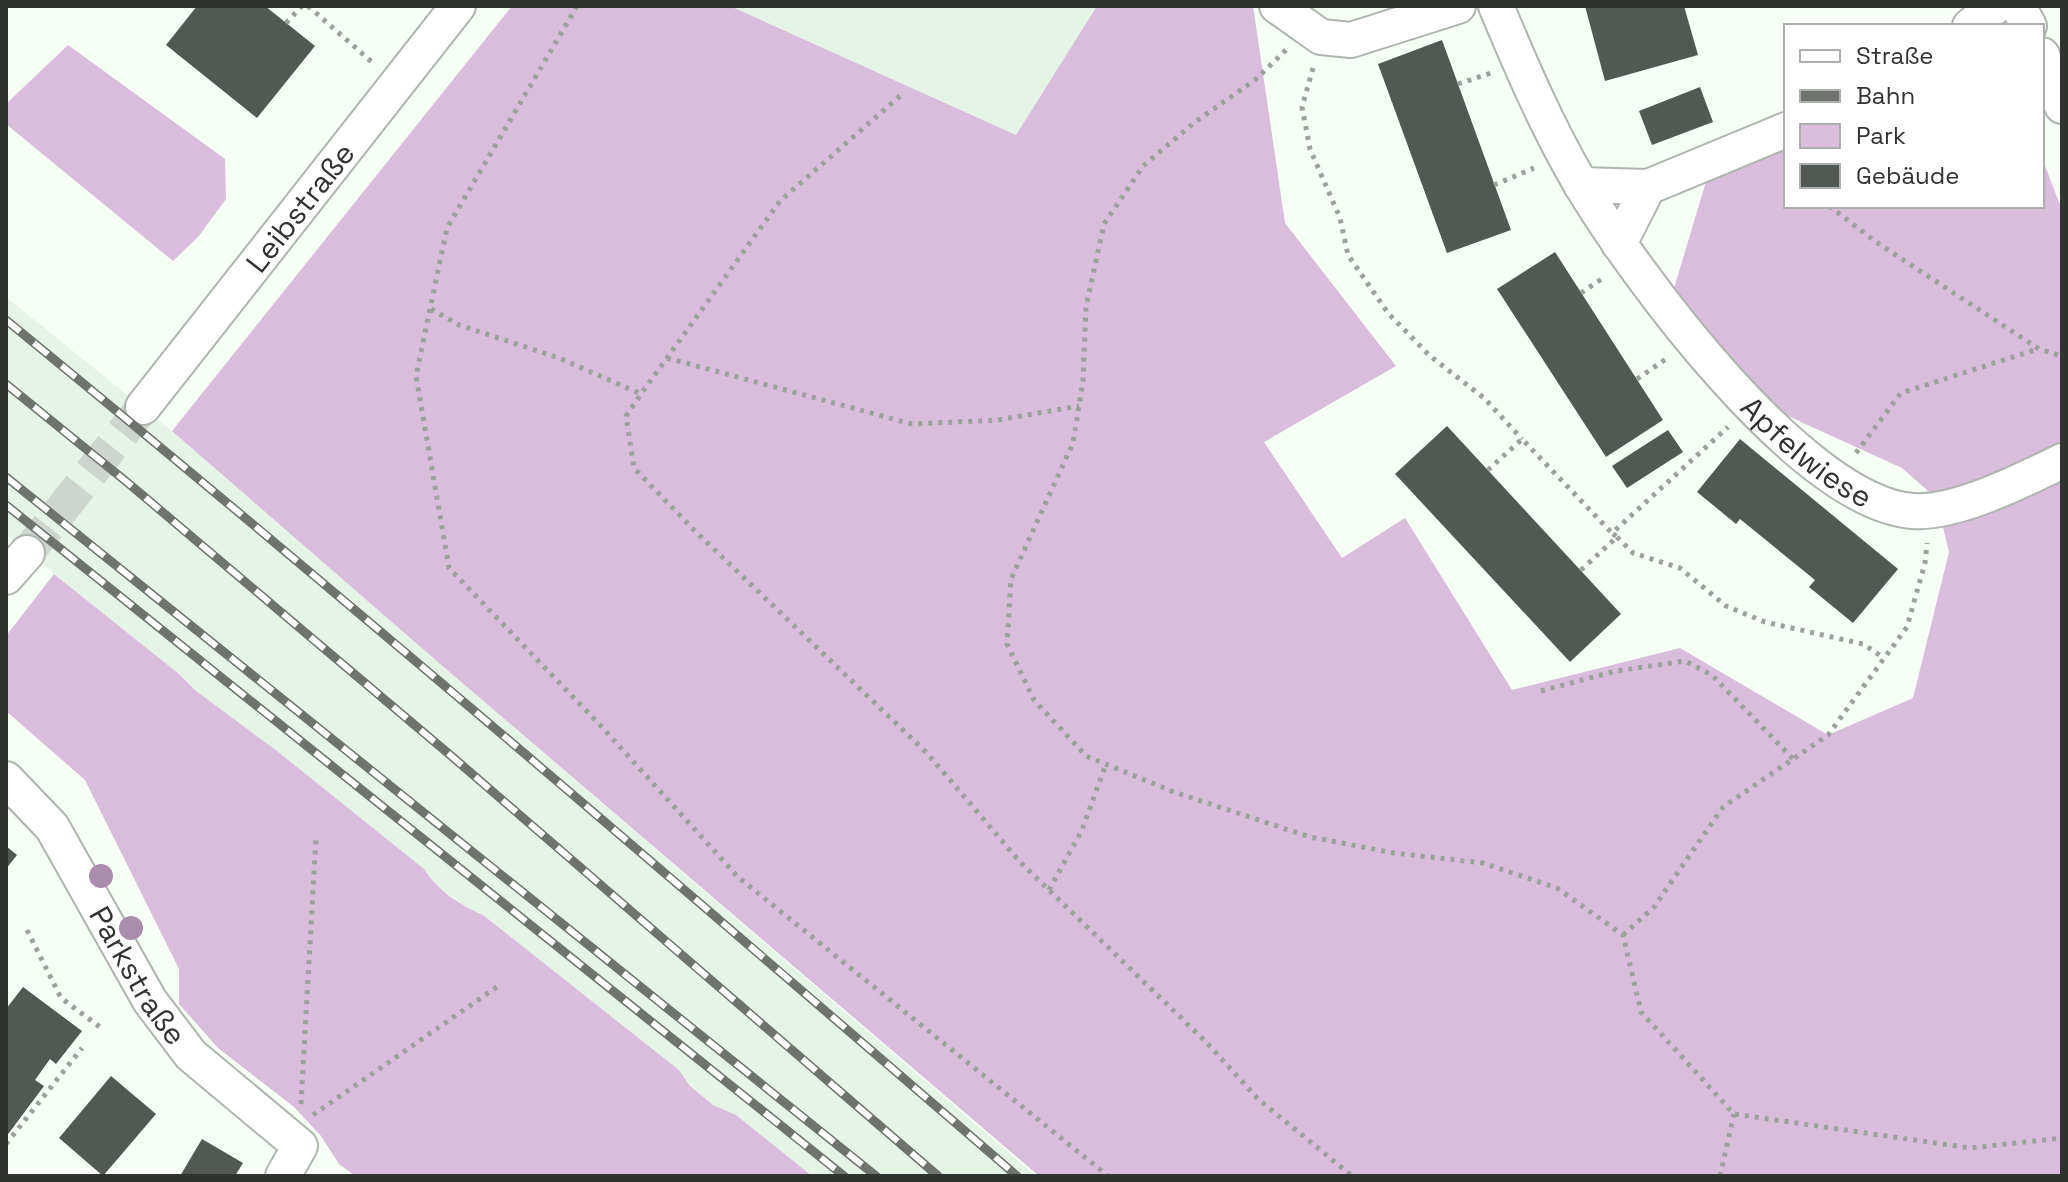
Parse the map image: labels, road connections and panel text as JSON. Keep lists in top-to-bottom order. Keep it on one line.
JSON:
{"streets":{"street":["Leibstraße","Apfelwiese","Parkstraße"]},"legend":["Straße","Bahn","Park","Gebäude"]}
